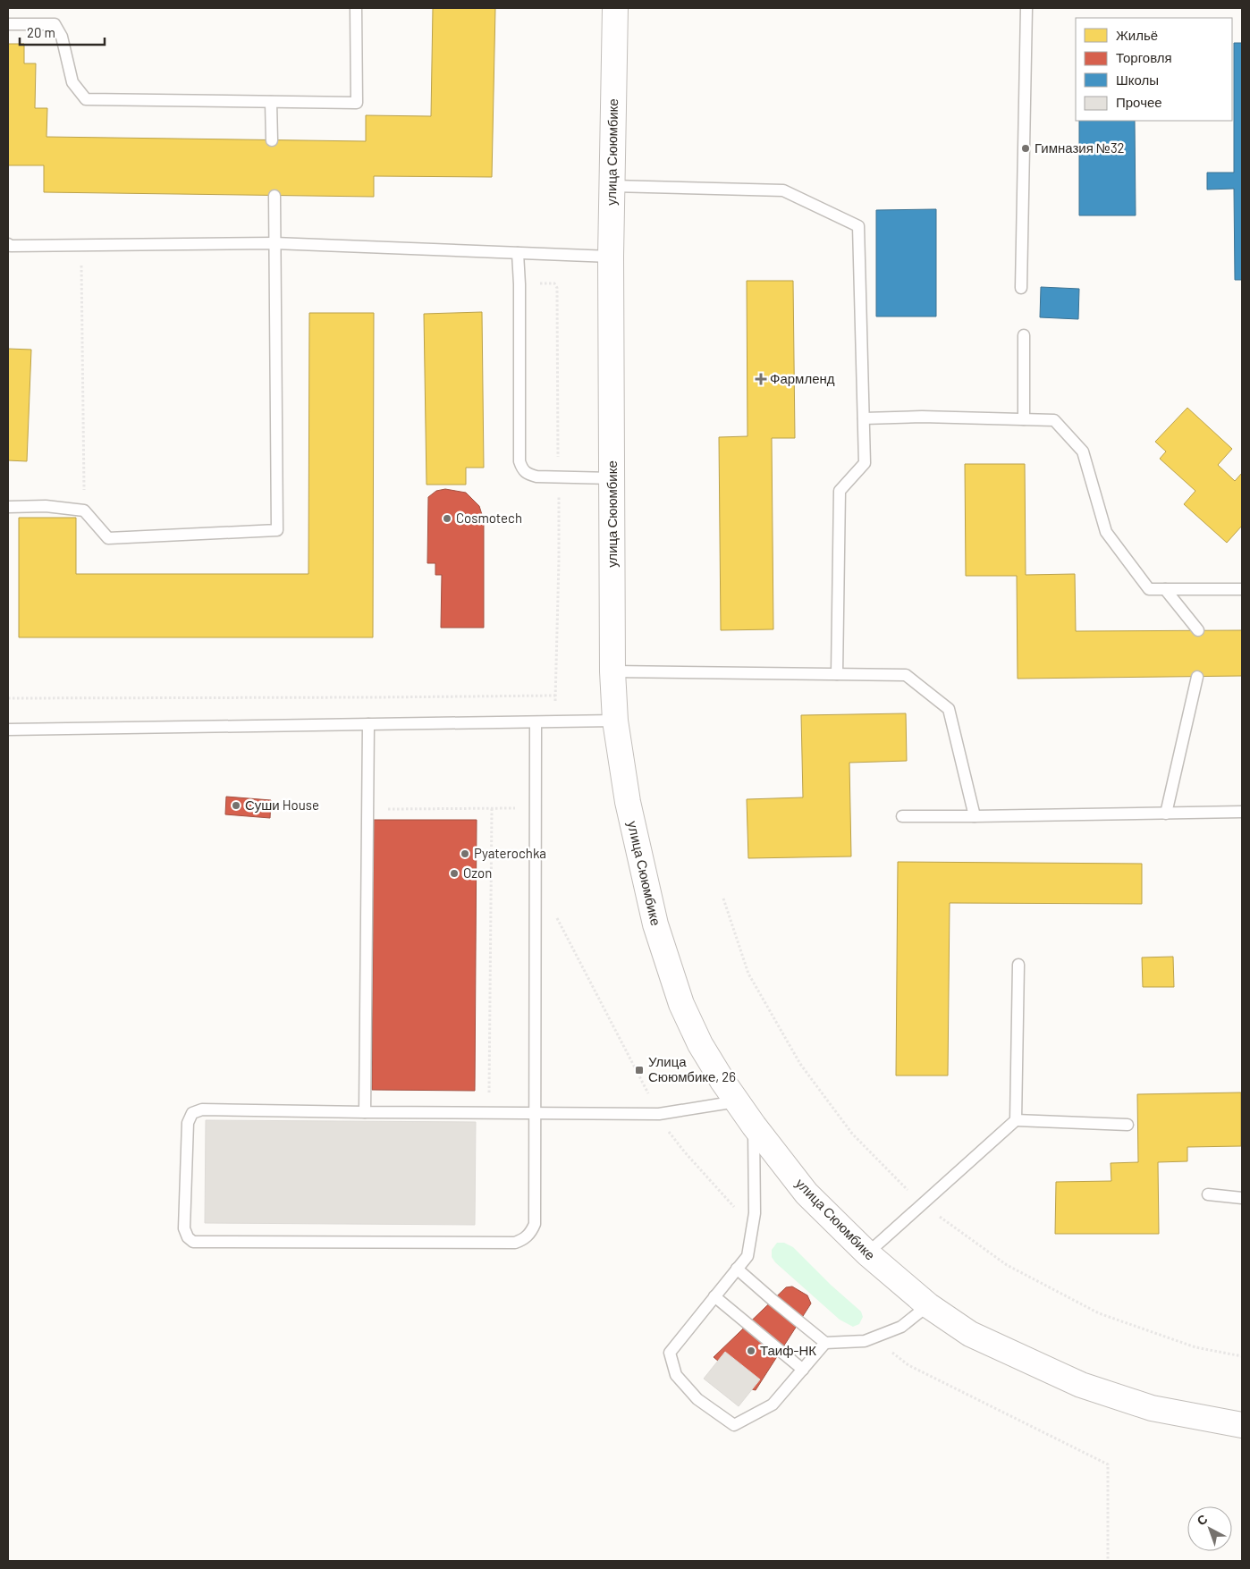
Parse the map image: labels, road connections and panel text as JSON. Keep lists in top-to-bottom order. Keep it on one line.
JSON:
{"streets":{"street":["улица Сююмбике"]},"places":{"other":["Гимназия №32","Cosmotech","Суши House","Pyaterochka","Ozon","Таиф-НК"],"health":["Фармленд"],"transit":["Улица Сююмбике, 26"]},"legend":["Жильё","Торговля","Школы","Прочее"],"scale_bar":"20 m","north":"top left"}
